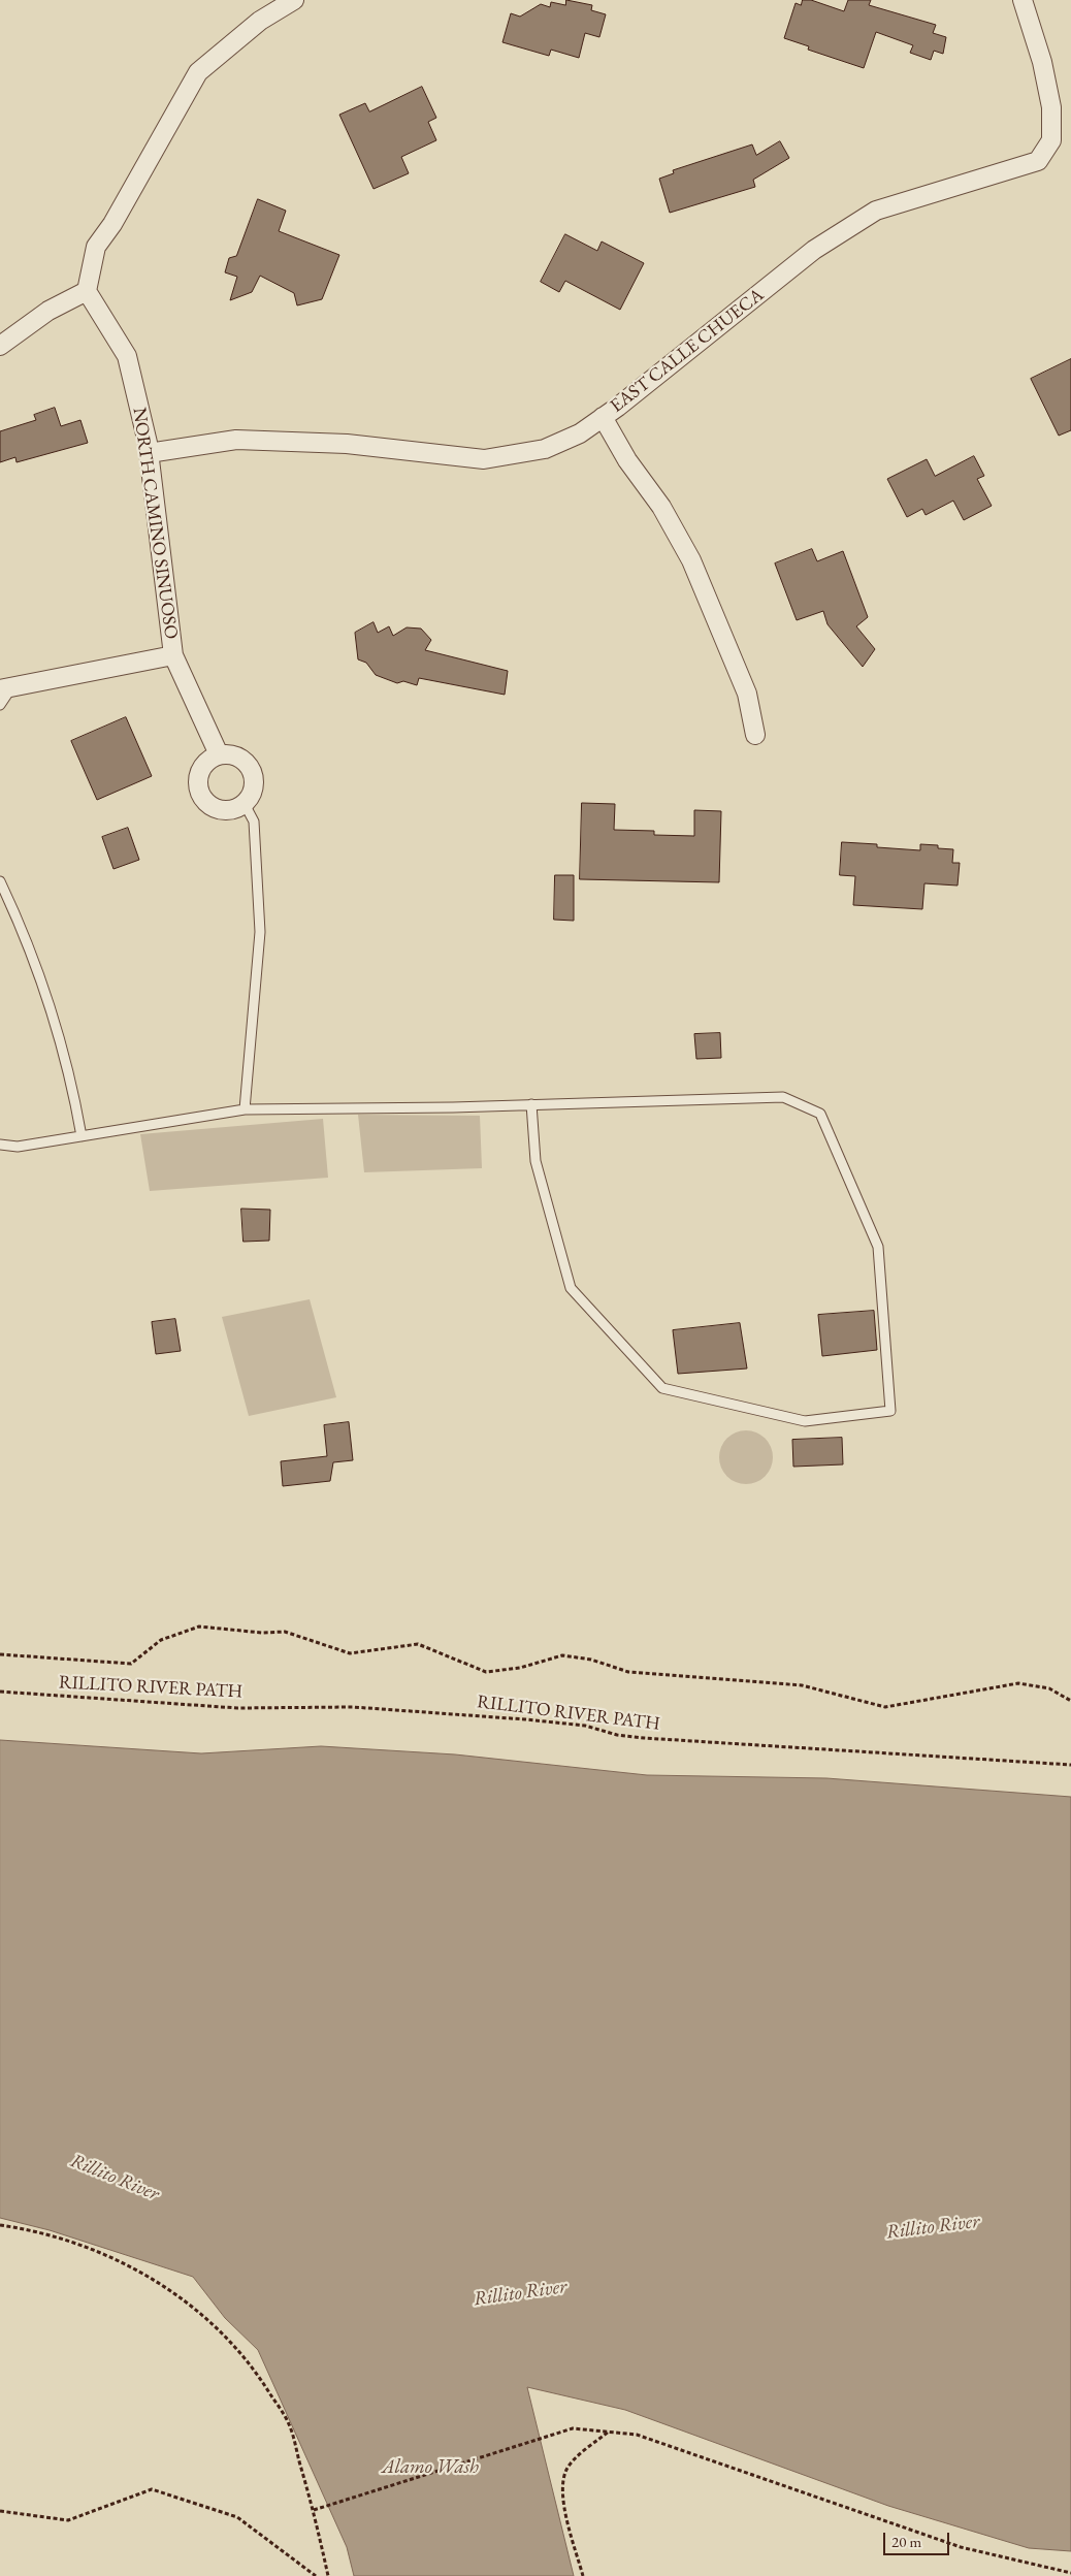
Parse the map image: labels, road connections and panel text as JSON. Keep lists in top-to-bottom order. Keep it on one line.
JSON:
{"streets":{"street":["EAST CALLE CHUECA","NORTH CAMINO SINUOSO"],"path":["RILLITO RIVER PATH"]},"crossings":[["EAST CALLE CHUECA","NORTH CAMINO SINUOSO"]],"water":["Rillito River","Alamo Wash"],"scale_bar":"20 m"}
